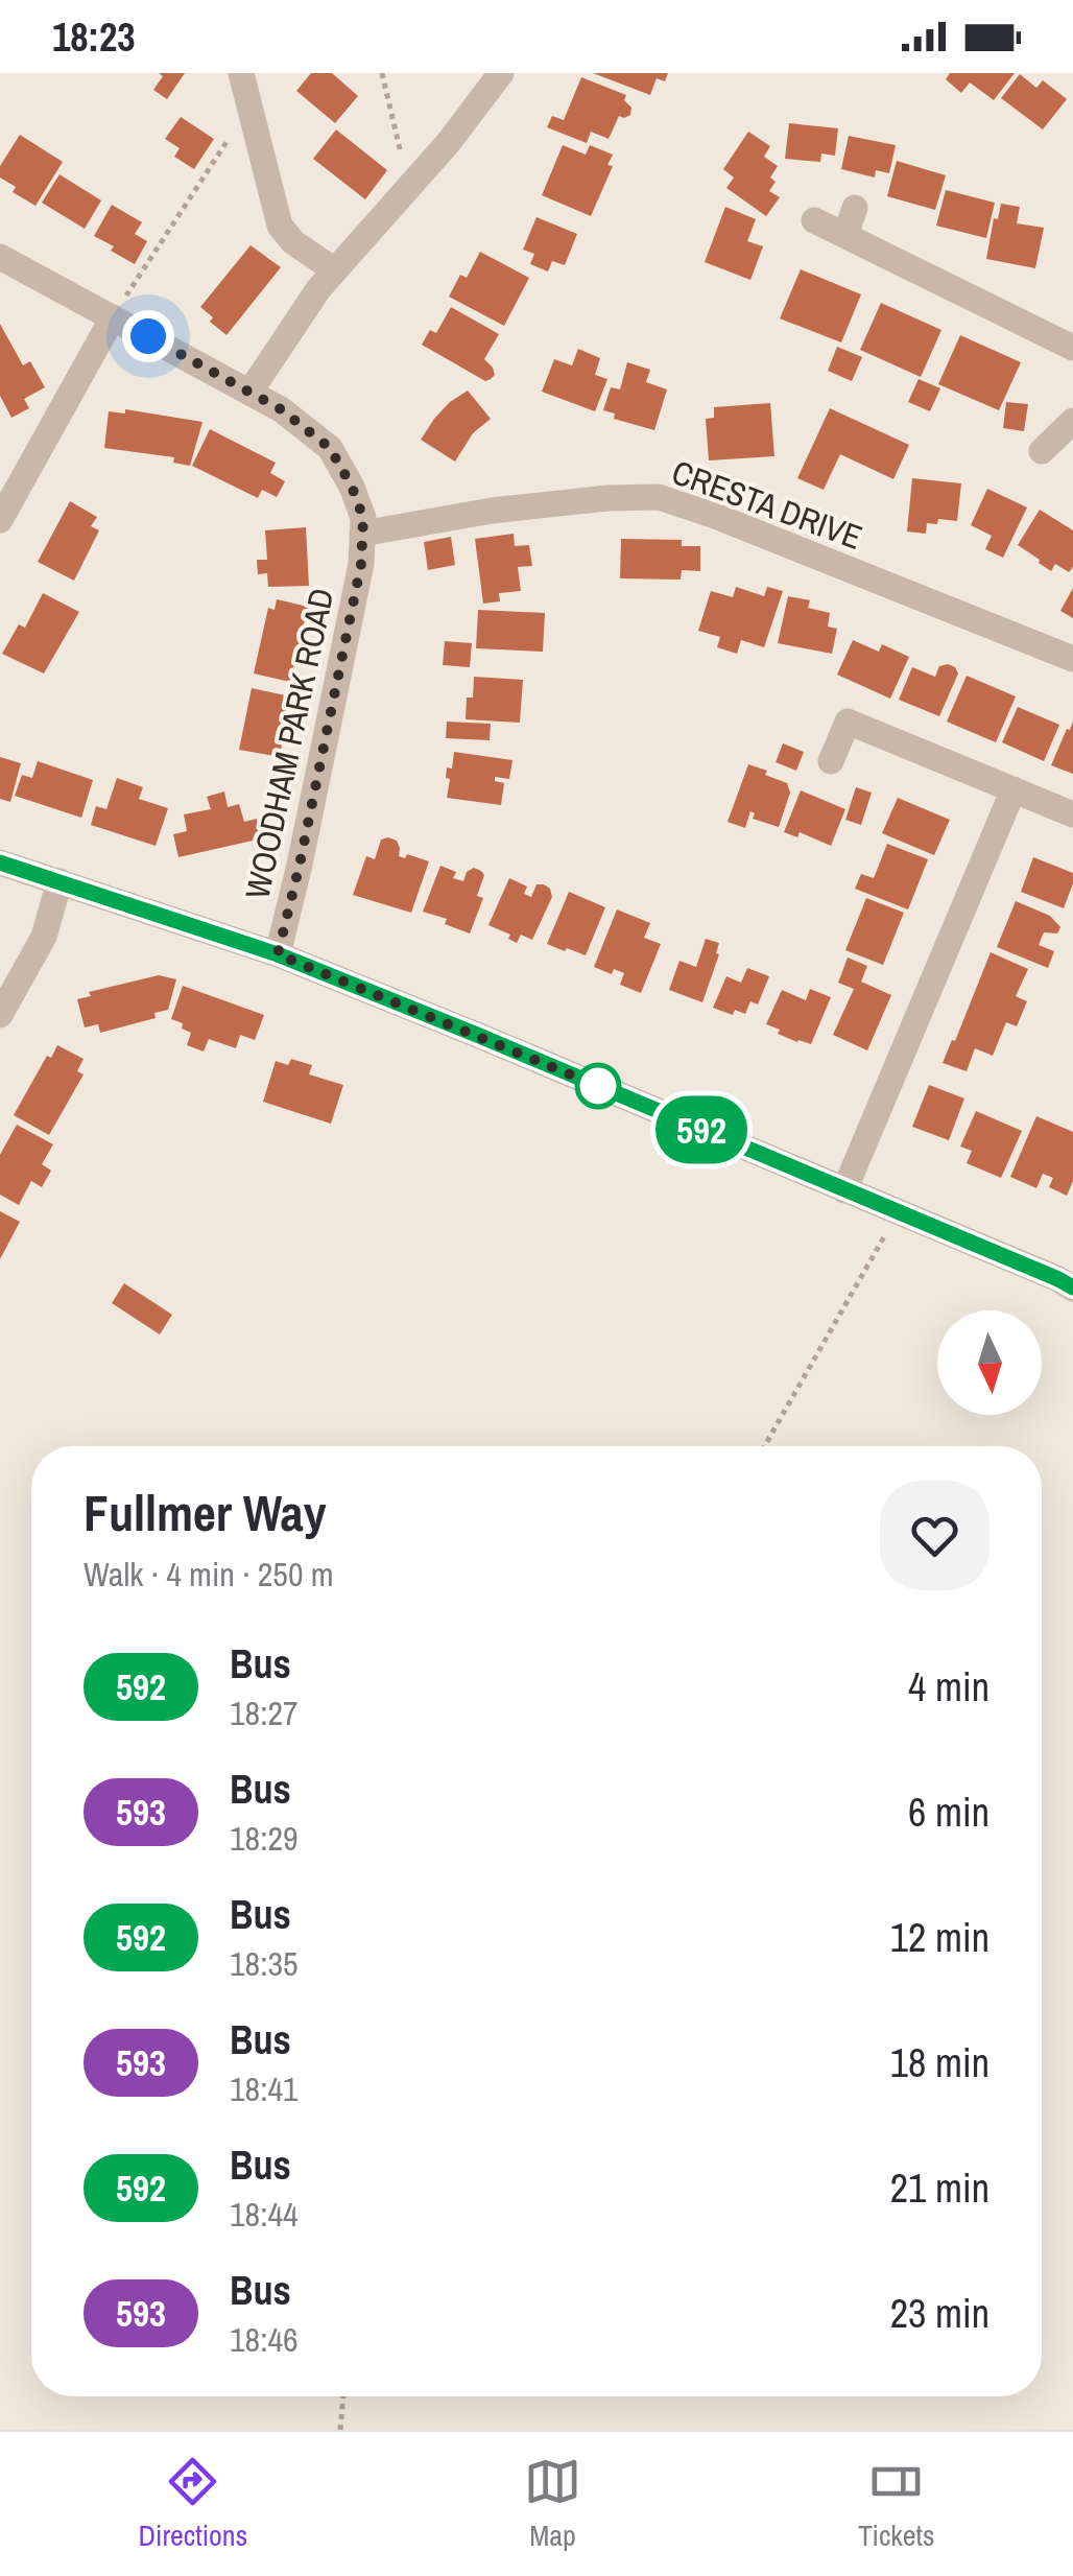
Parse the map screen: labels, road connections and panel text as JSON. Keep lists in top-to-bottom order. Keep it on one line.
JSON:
{"streets":{"street":["CRESTA DRIVE","WOODHAM PARK ROAD"]},"crossings":[["CRESTA DRIVE","WOODHAM PARK ROAD"]],"lines":["bus line 592"],"north":"bottom","page":{"status":"18:23","on_map":"592","heading":["Fullmer Way","Walk · 4 min · 250 m"],"list":[{"mark":"592","name":"Bus","note":"18:27","value":"4 min"},{"mark":"593","name":"Bus","note":"18:29","value":"6 min"},{"mark":"592","name":"Bus","note":"18:35","value":"12 min"},{"mark":"593","name":"Bus","note":"18:41","value":"18 min"},{"mark":"592","name":"Bus","note":"18:44","value":"21 min"},{"mark":"593","name":"Bus","note":"18:46","value":"23 min"}],"tabs":["Directions","Map","Tickets"]}}
